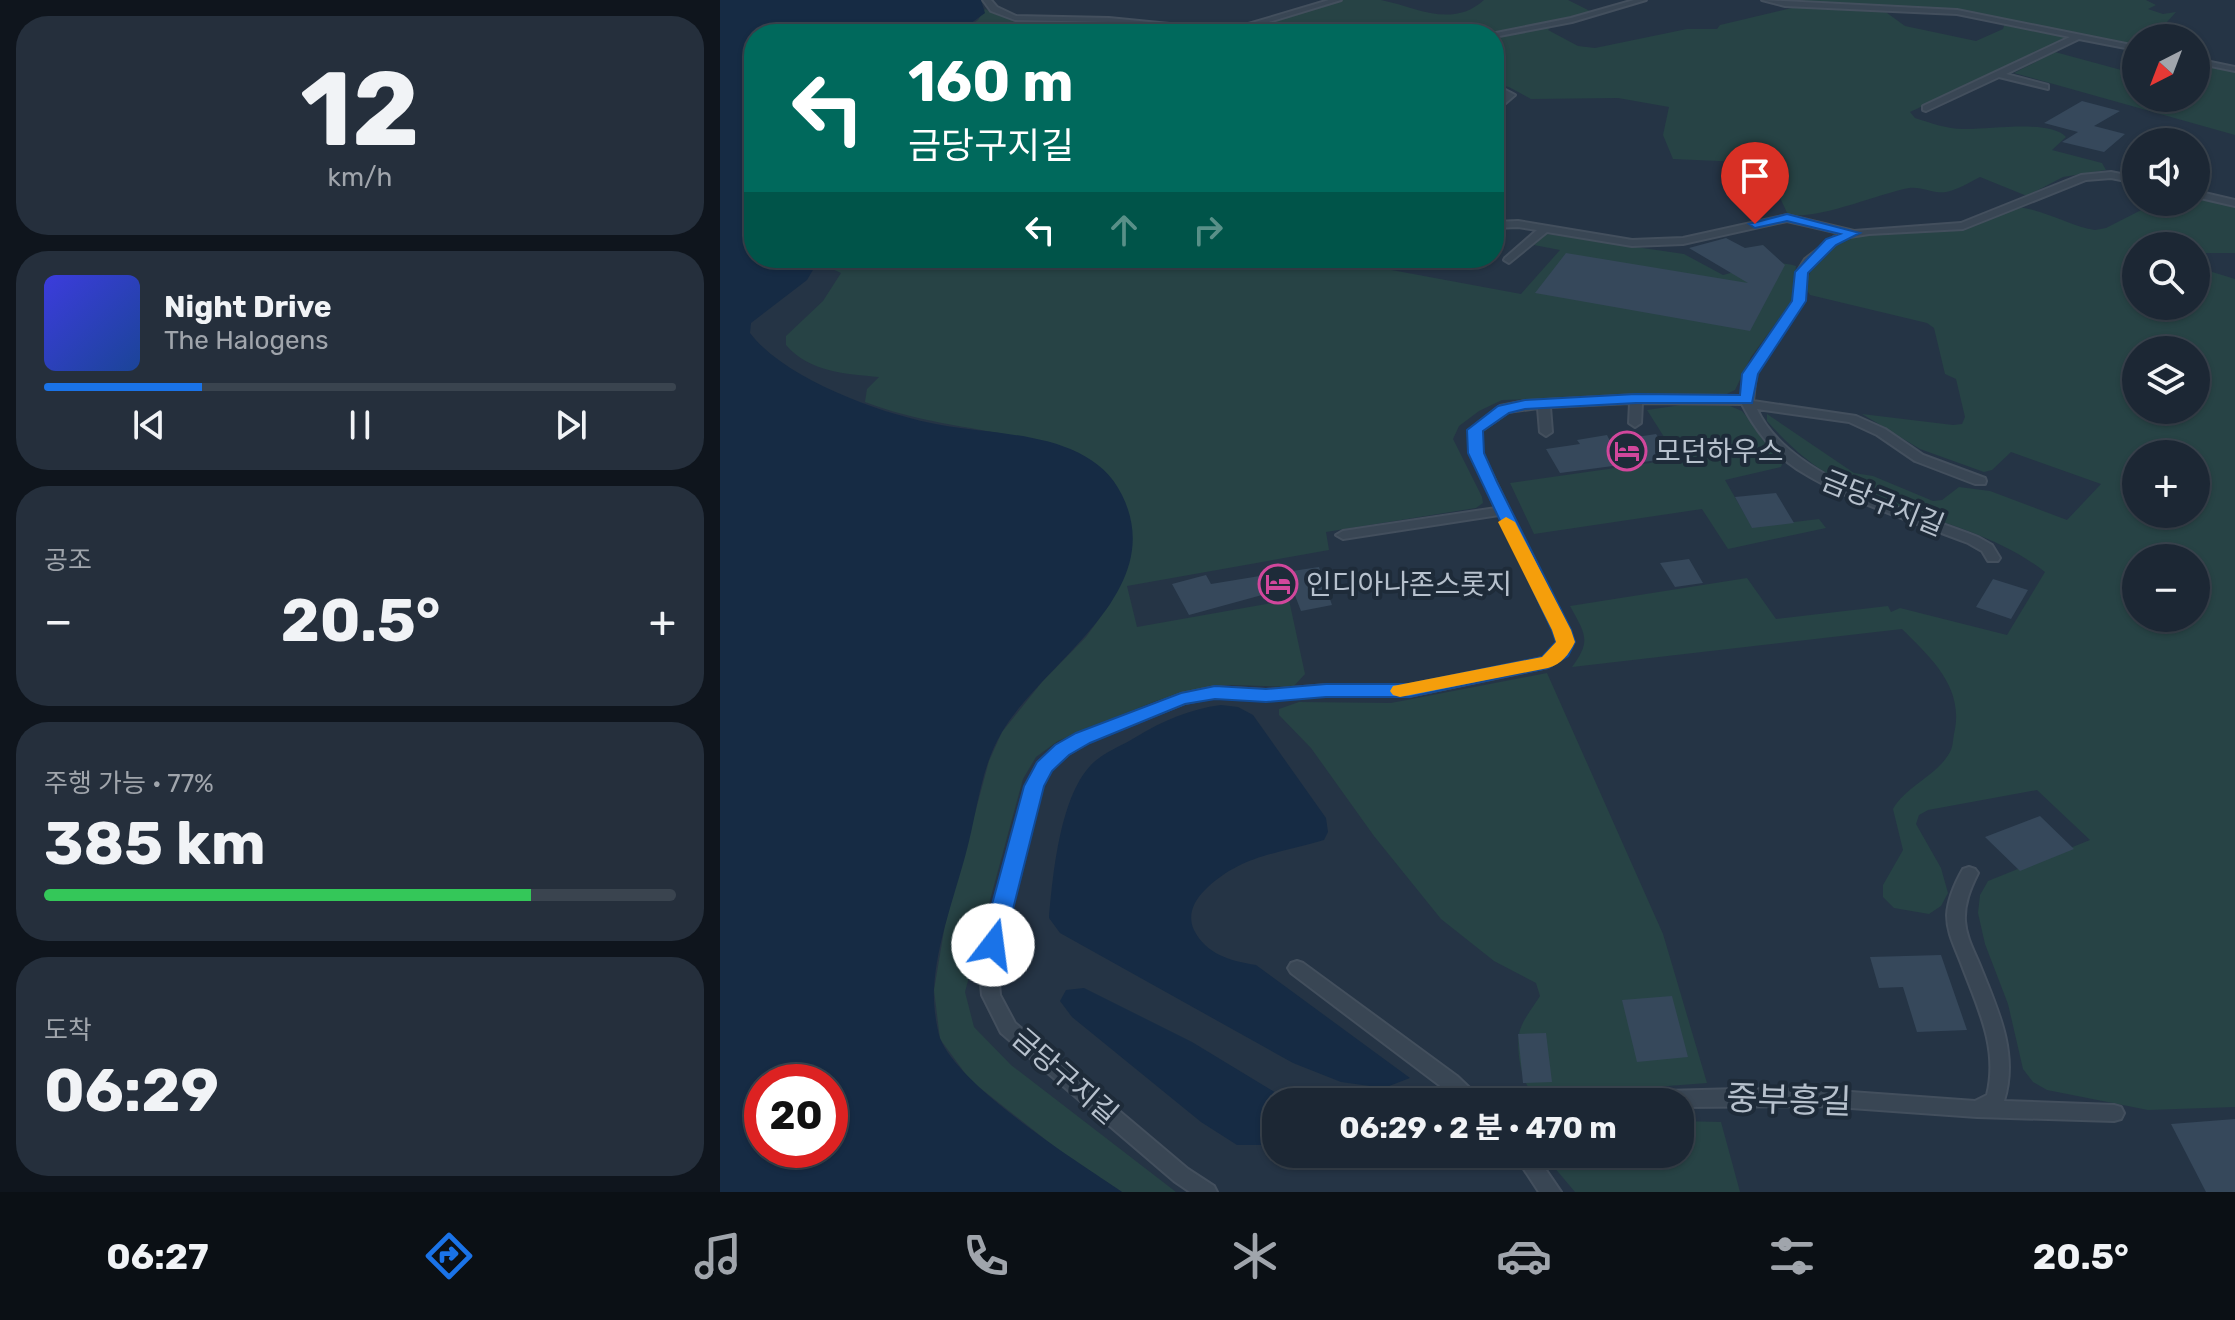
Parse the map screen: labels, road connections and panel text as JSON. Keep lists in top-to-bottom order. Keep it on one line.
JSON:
{"streets":{"lane":["금당구지길","중부흥길"]},"places":{"hotel":["모던하우스","인디아나존스롯지"]},"north":"bottom left","page":{"tile":[["12","km/h"],"공조",["주행 가능 · 77%","385 km"],["도착","06:29"]],"map_buttons":["+","−"],"turn":["160 m","금당구지길"],"song":["Night Drive","The Halogens"],"heat":["−","20.5°","+"],"limit":"20","trip":"06:29 · 2 분 · 470 m","tabs":["06:27","20.5°"]}}
